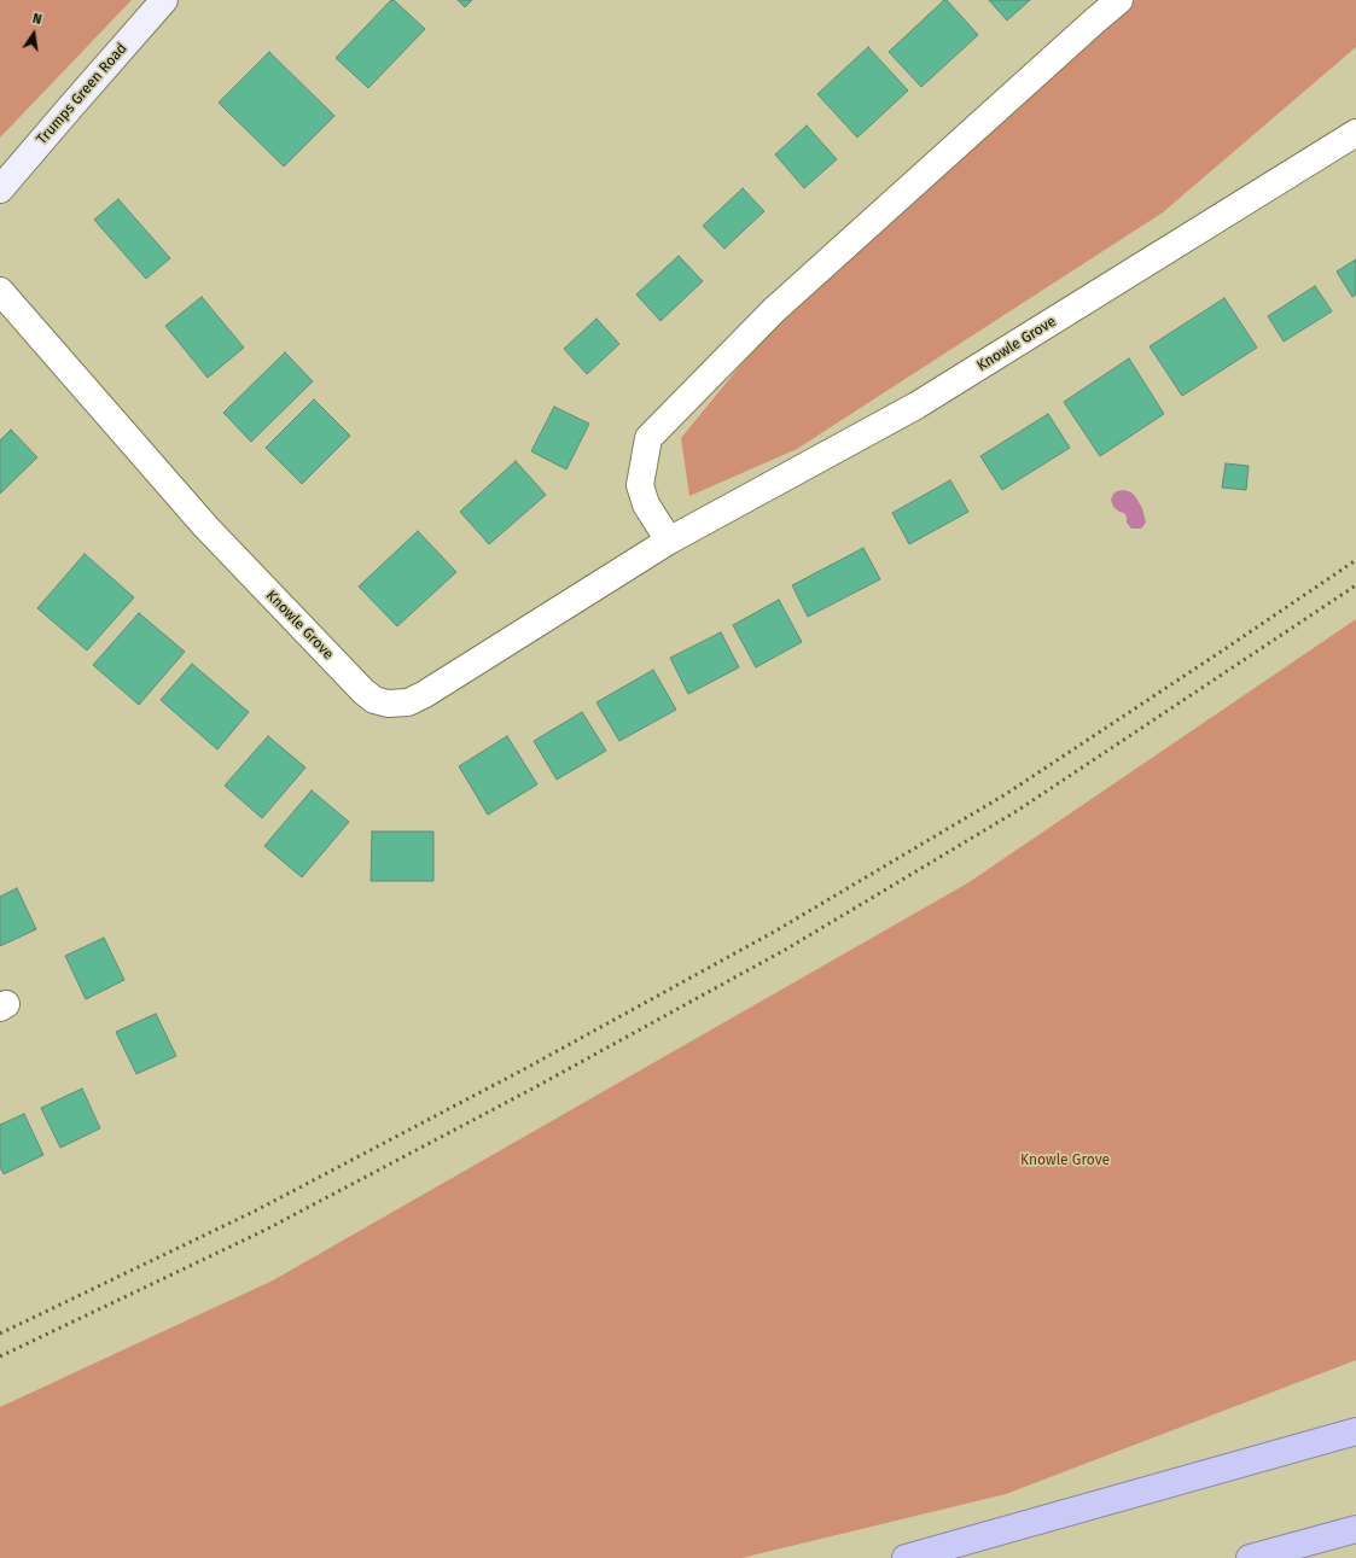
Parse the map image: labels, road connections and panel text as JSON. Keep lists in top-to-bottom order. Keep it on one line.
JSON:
{"streets":{"street":["Trumps Green Road","Knowle Grove"]},"parks":["Knowle Grove"],"north":"top"}
